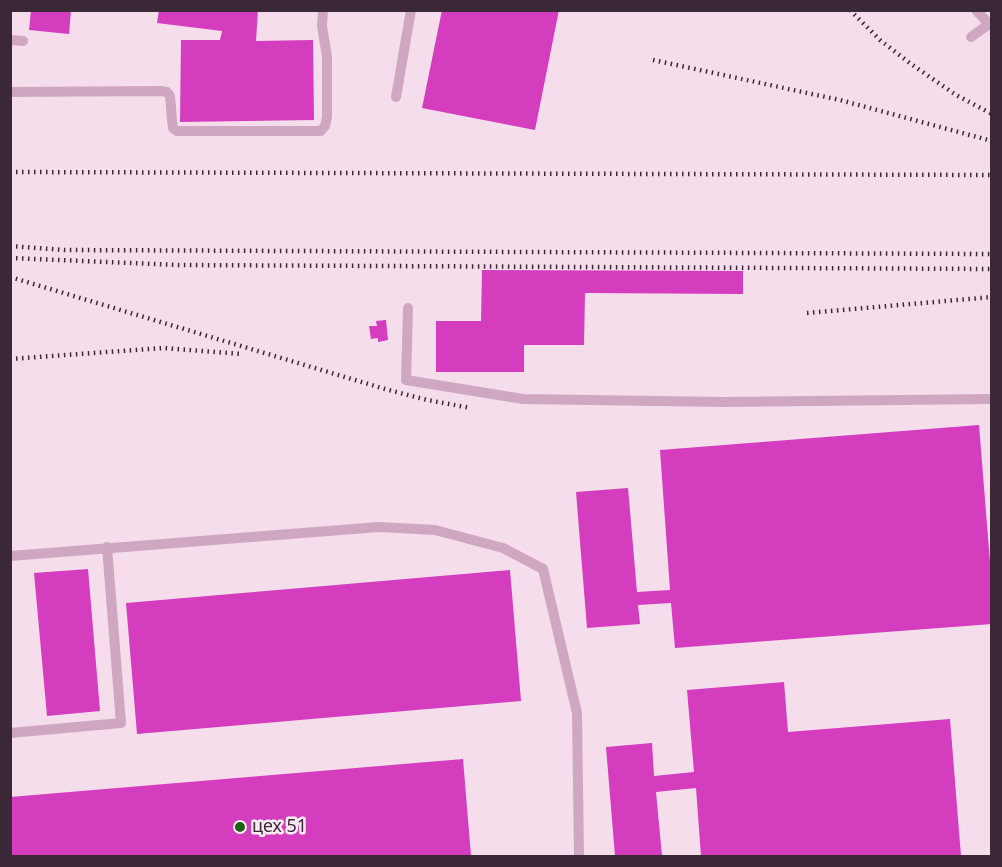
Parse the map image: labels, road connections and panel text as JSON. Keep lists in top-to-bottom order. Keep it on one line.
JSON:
{"places":["цех 51"]}
